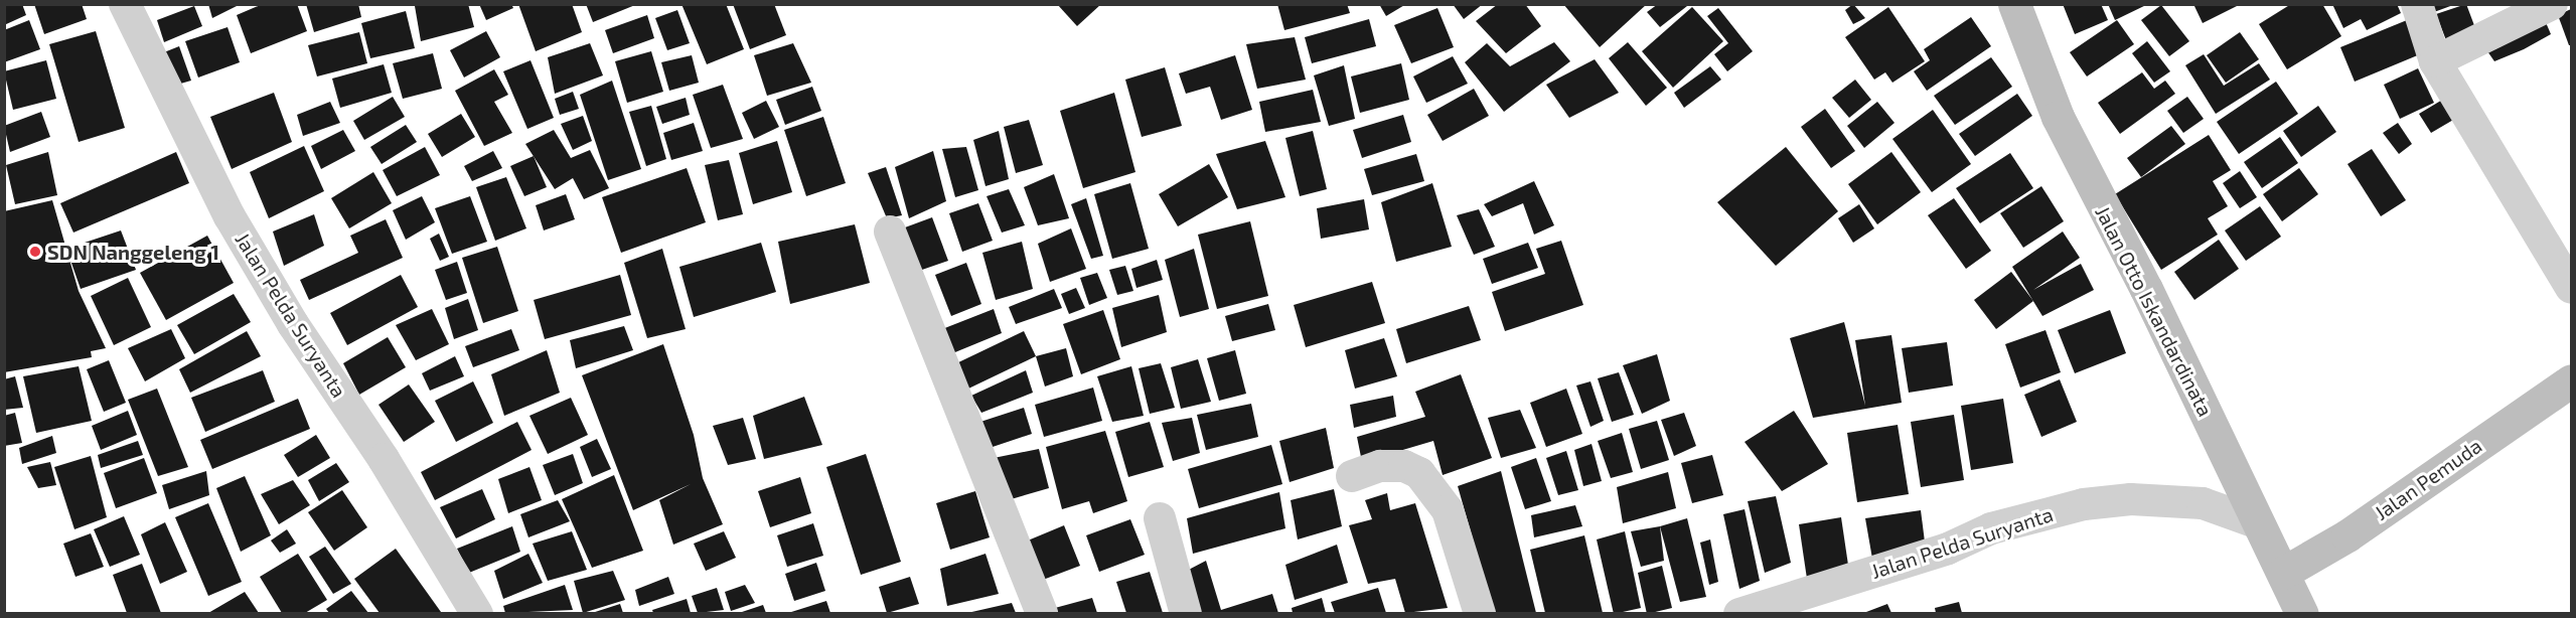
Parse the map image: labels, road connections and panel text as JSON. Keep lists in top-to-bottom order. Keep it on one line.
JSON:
{"streets":{"main road":["Jalan Otto Iskandardinata","Jalan Pemuda"],"street":["Jalan Pelda Suryanta"]},"crossings":[["Jalan Otto Iskandardinata","Jalan Pelda Suryanta"],["Jalan Otto Iskandardinata","Jalan Pemuda"]],"places":["SDN Nanggeleng 1"]}
